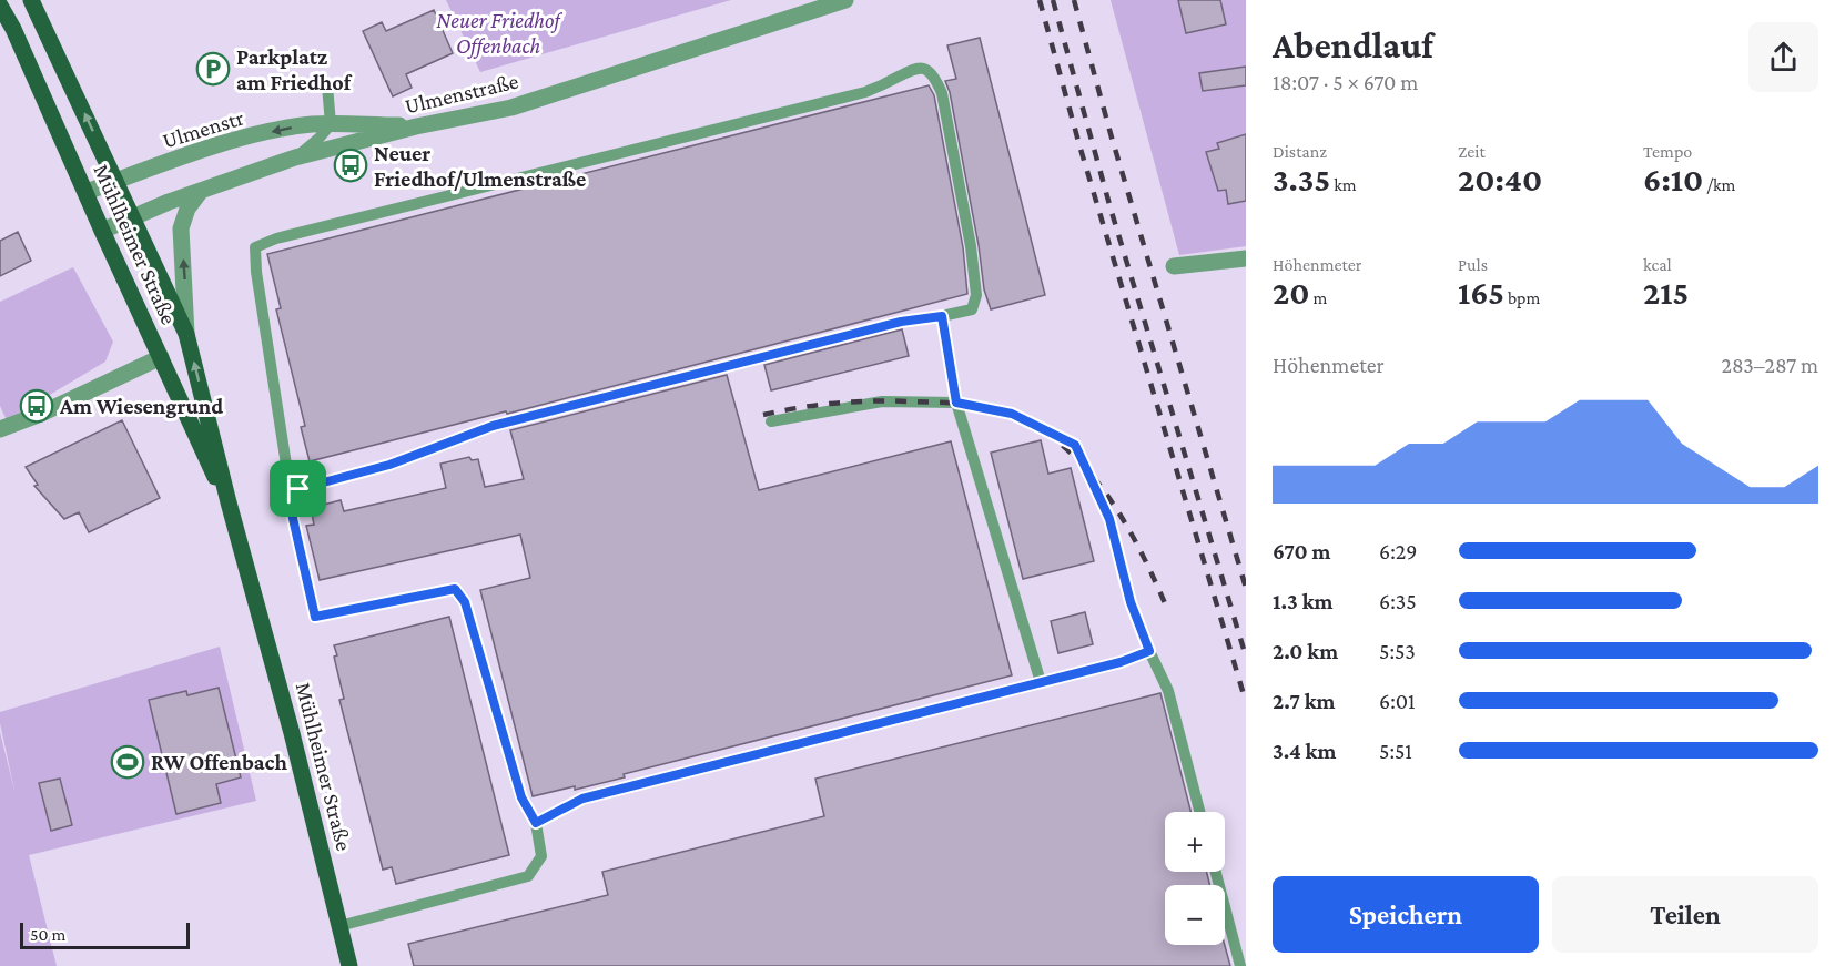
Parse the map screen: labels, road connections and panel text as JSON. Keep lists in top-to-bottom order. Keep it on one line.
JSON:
{"streets":{"main road":["Mühlheimer Straße"],"street":["Ulmenstraße","Ulmenstr"]},"crossings":[["Ulmenstraße","Ulmenstr"],["Ulmenstraße","Mühlheimer Straße"],["Ulmenstr","Mühlheimer Straße"]],"one_way":["Ulmenstr"],"parks":["Neuer Friedhof Offenbach"],"places":{"parking":["Parkplatz am Friedhof"],"bus stop":["Neuer Friedhof/Ulmenstraße","Am Wiesengrund"],"sports":["RW Offenbach"]},"scale_bar":"50 m","page":{"heading":["Abendlauf","18:07 · 5 × 670 m"],"stats":[["Distanz","3.35 km"],["Zeit","20:40"],["Tempo","6:10 /km"],["Höhenmeter","20 m"],["Puls","165 bpm"],["kcal","215"]],"chart":["Höhenmeter","283–287 m"],"list":[{"name":"670 m","note":"6:29"},{"name":"1.3 km","note":"6:35"},{"name":"2.0 km","note":"5:53"},{"name":"2.7 km","note":"6:01"},{"name":"3.4 km","note":"5:51"}],"map_buttons":["+","−"],"buttons":["Speichern","Teilen"],"scale":"50 m"}}
